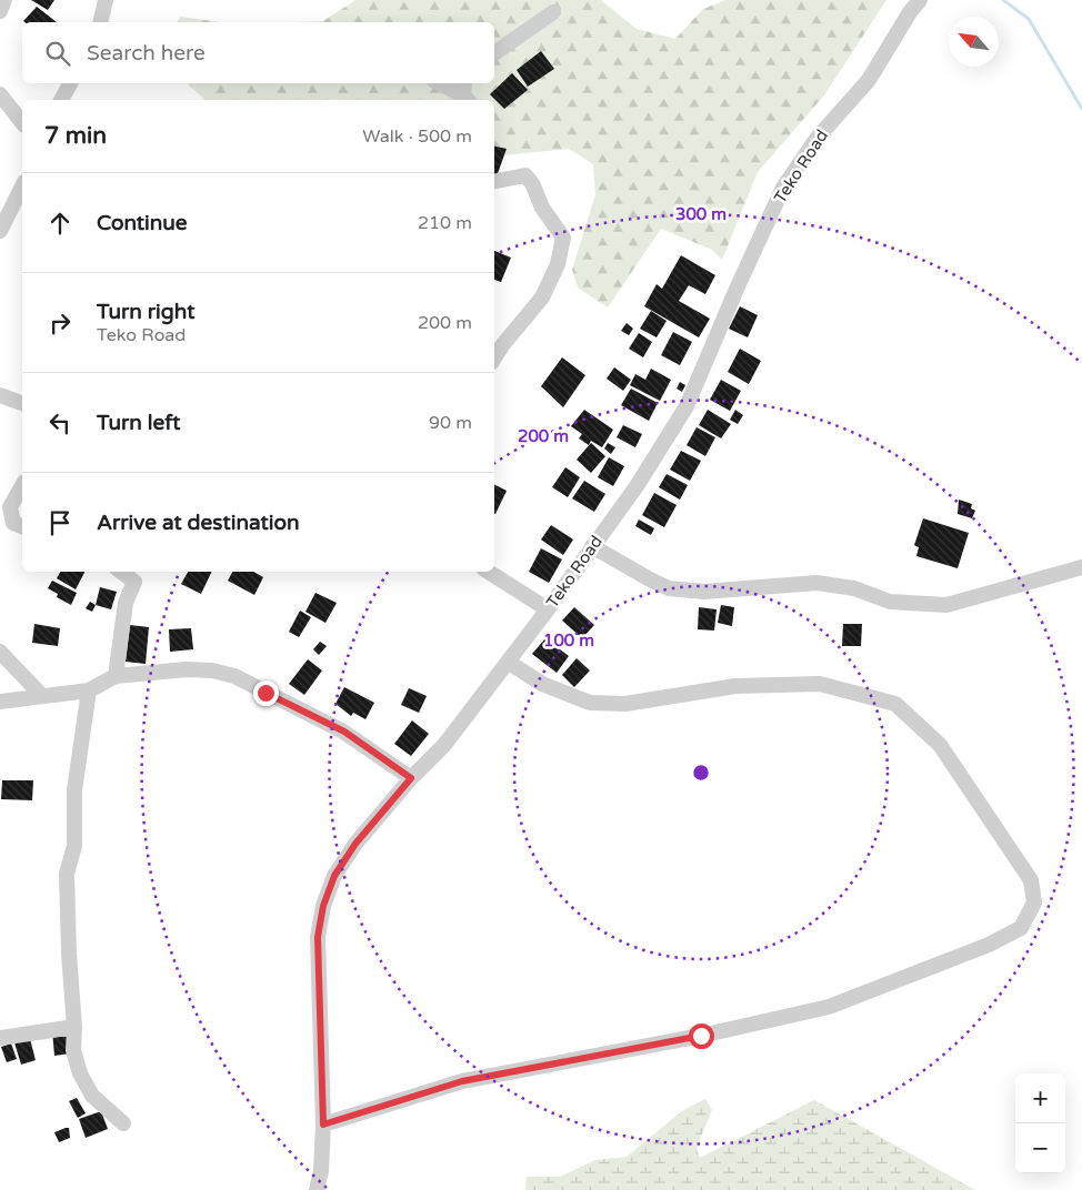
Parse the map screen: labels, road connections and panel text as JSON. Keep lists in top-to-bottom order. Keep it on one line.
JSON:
{"streets":{"street":["Teko Road"]},"north":"top left","page":{"search":"Search here","heading":["7 min","Walk · 500 m"],"list":[["Continue","210 m"],["Turn right","Teko Road","200 m"],["Turn left","90 m"],"Arrive at destination"],"map_buttons":["+","−"]},"rings":["300 m","200 m","100 m"]}
